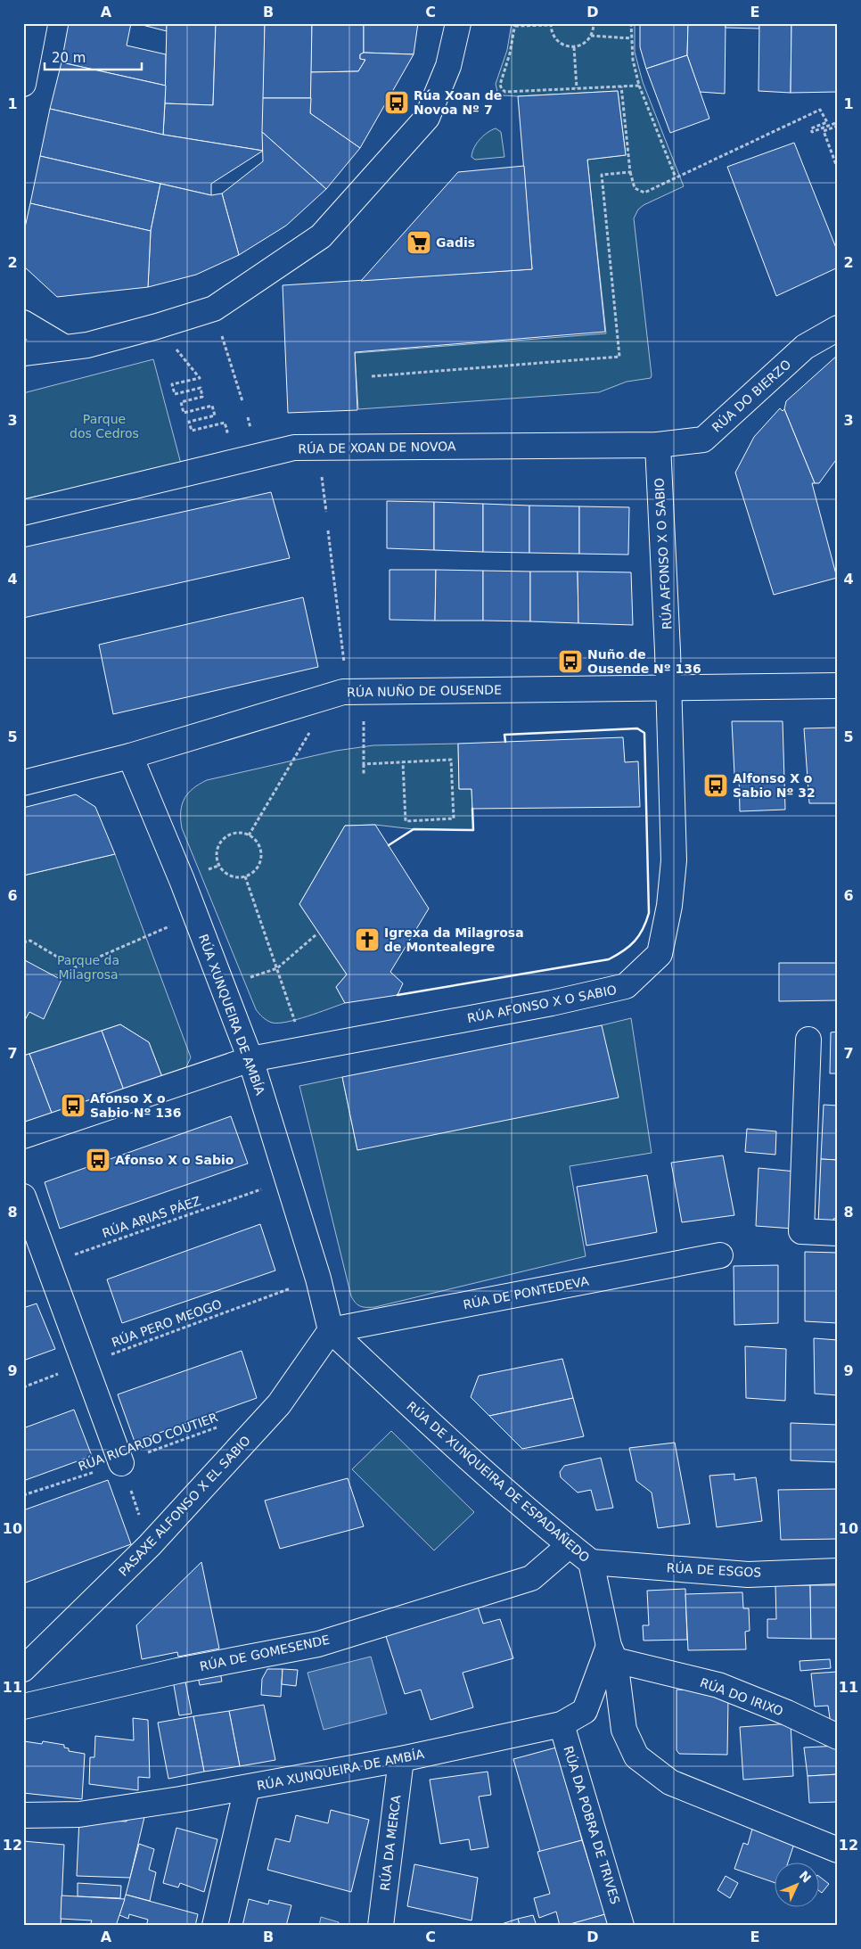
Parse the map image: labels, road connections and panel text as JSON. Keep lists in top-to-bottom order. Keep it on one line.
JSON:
{"streets":{"street":["RÚA DO BIERZO","RÚA DE XOAN DE NOVOA","RÚA AFONSO X O SABIO","RÚA NUÑO DE OUSENDE","RÚA XUNQUEIRA DE AMBÍA","RÚA DE PONTEDEVA","RÚA DE XUNQUEIRA DE ESPADAÑEDO","PASAXE ALFONSO X EL SABIO","RÚA DE ESGOS","RÚA DE GOMESENDE","RÚA DO IRIXO","RÚA DA POBRA DE TRIVES","RÚA DA MERCA"],"path":["RÚA ARIAS PÁEZ","RÚA PERO MEOGO","RÚA RICARDO COUTIER"]},"crossings":[["RÚA DO BIERZO","RÚA DE XOAN DE NOVOA"],["RÚA DO BIERZO","RÚA AFONSO X O SABIO"],["RÚA DE XOAN DE NOVOA","RÚA AFONSO X O SABIO"],["RÚA AFONSO X O SABIO","RÚA NUÑO DE OUSENDE"],["RÚA AFONSO X O SABIO","RÚA XUNQUEIRA DE AMBÍA"],["RÚA NUÑO DE OUSENDE","RÚA XUNQUEIRA DE AMBÍA"],["RÚA XUNQUEIRA DE AMBÍA","RÚA ARIAS PÁEZ"],["RÚA XUNQUEIRA DE AMBÍA","RÚA DE PONTEDEVA"],["RÚA XUNQUEIRA DE AMBÍA","RÚA PERO MEOGO"],["RÚA XUNQUEIRA DE AMBÍA","RÚA DE XUNQUEIRA DE ESPADAÑEDO"],["RÚA XUNQUEIRA DE AMBÍA","PASAXE ALFONSO X EL SABIO"],["RÚA XUNQUEIRA DE AMBÍA","RÚA DO IRIXO"],["RÚA XUNQUEIRA DE AMBÍA","RÚA DA POBRA DE TRIVES"],["RÚA XUNQUEIRA DE AMBÍA","RÚA DA MERCA"],["RÚA DE PONTEDEVA","RÚA DE XUNQUEIRA DE ESPADAÑEDO"],["RÚA DE PONTEDEVA","PASAXE ALFONSO X EL SABIO"],["RÚA DE XUNQUEIRA DE ESPADAÑEDO","PASAXE ALFONSO X EL SABIO"],["RÚA DE XUNQUEIRA DE ESPADAÑEDO","RÚA DE ESGOS"],["RÚA DE XUNQUEIRA DE ESPADAÑEDO","RÚA DE GOMESENDE"],["RÚA DE XUNQUEIRA DE ESPADAÑEDO","RÚA DO IRIXO"]],"parks":["Parque dos Cedros","Parque da Milagrosa"],"places":{"bus stop":["Rúa Xoan de Novoa Nº 7","Nuño de Ousende Nº 136","Alfonso X o Sabio Nº 32","Afonso X o Sabio Nº 136","Afonso X o Sabio"],"supermarket":["Gadis"],"church":["Igrexa da Milagrosa de Montealegre"]},"scale_bar":"20 m","north":"top right","grid":{"columns":["A","B","C","D","E"],"rows":["1","2","3","4","5","6","7","8","9","10","11","12"]}}
